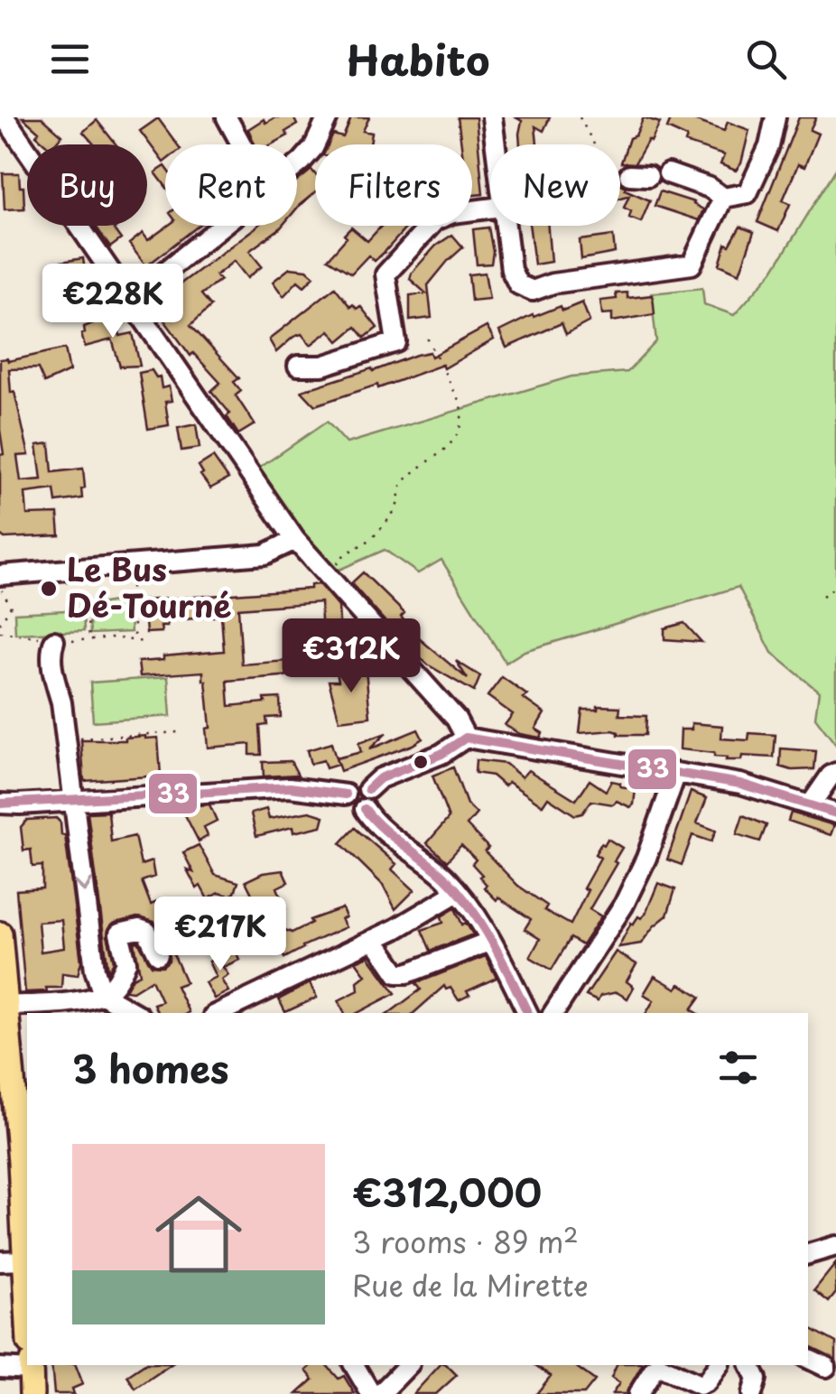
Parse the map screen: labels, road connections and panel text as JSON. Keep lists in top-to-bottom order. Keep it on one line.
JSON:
{"places":["Le Bus Dé-Tourné"],"lines":["transit line 33"],"page":{"header":"Habito","chip":["Buy","Rent","Filters","New"],"price":["€228K","€312K","€217K"],"heading":"3 homes","list":[{"name":"€312,000","note":"3 rooms · 89 m² · Rue de la Mirette"}]}}
